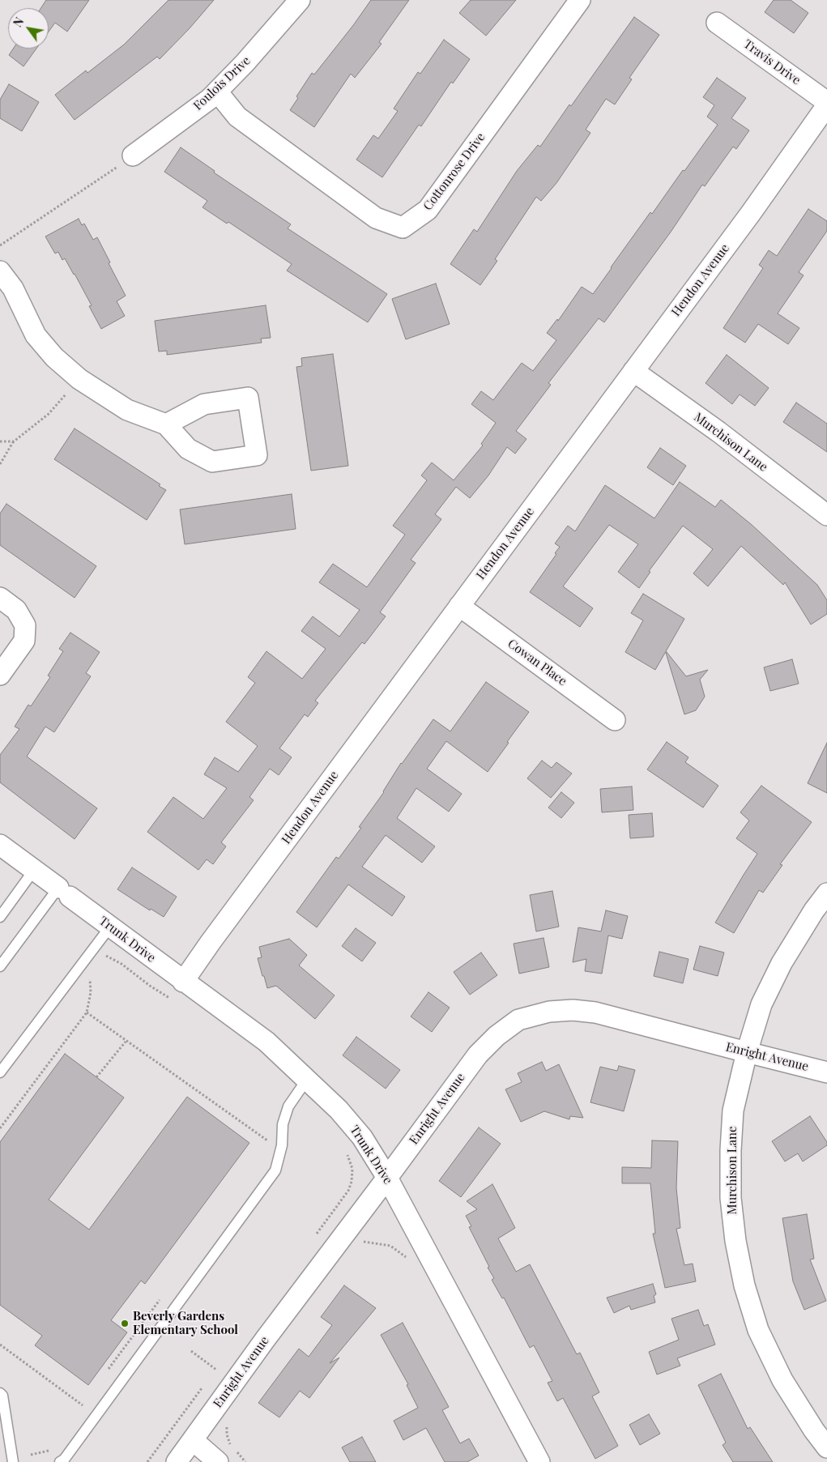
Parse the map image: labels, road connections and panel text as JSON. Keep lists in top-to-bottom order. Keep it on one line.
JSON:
{"streets":{"street":["Travis Drive","Foulois Drive","Cottonrose Drive","Hendon Avenue","Murchison Lane","Cowan Place","Trunk Drive","Enright Avenue"]},"crossings":[["Foulois Drive","Cottonrose Drive"],["Hendon Avenue","Murchison Lane"],["Hendon Avenue","Cowan Place"],["Hendon Avenue","Trunk Drive"],["Murchison Lane","Enright Avenue"],["Trunk Drive","Enright Avenue"]],"places":["Beverly Gardens Elementary School"],"north":"top left"}
